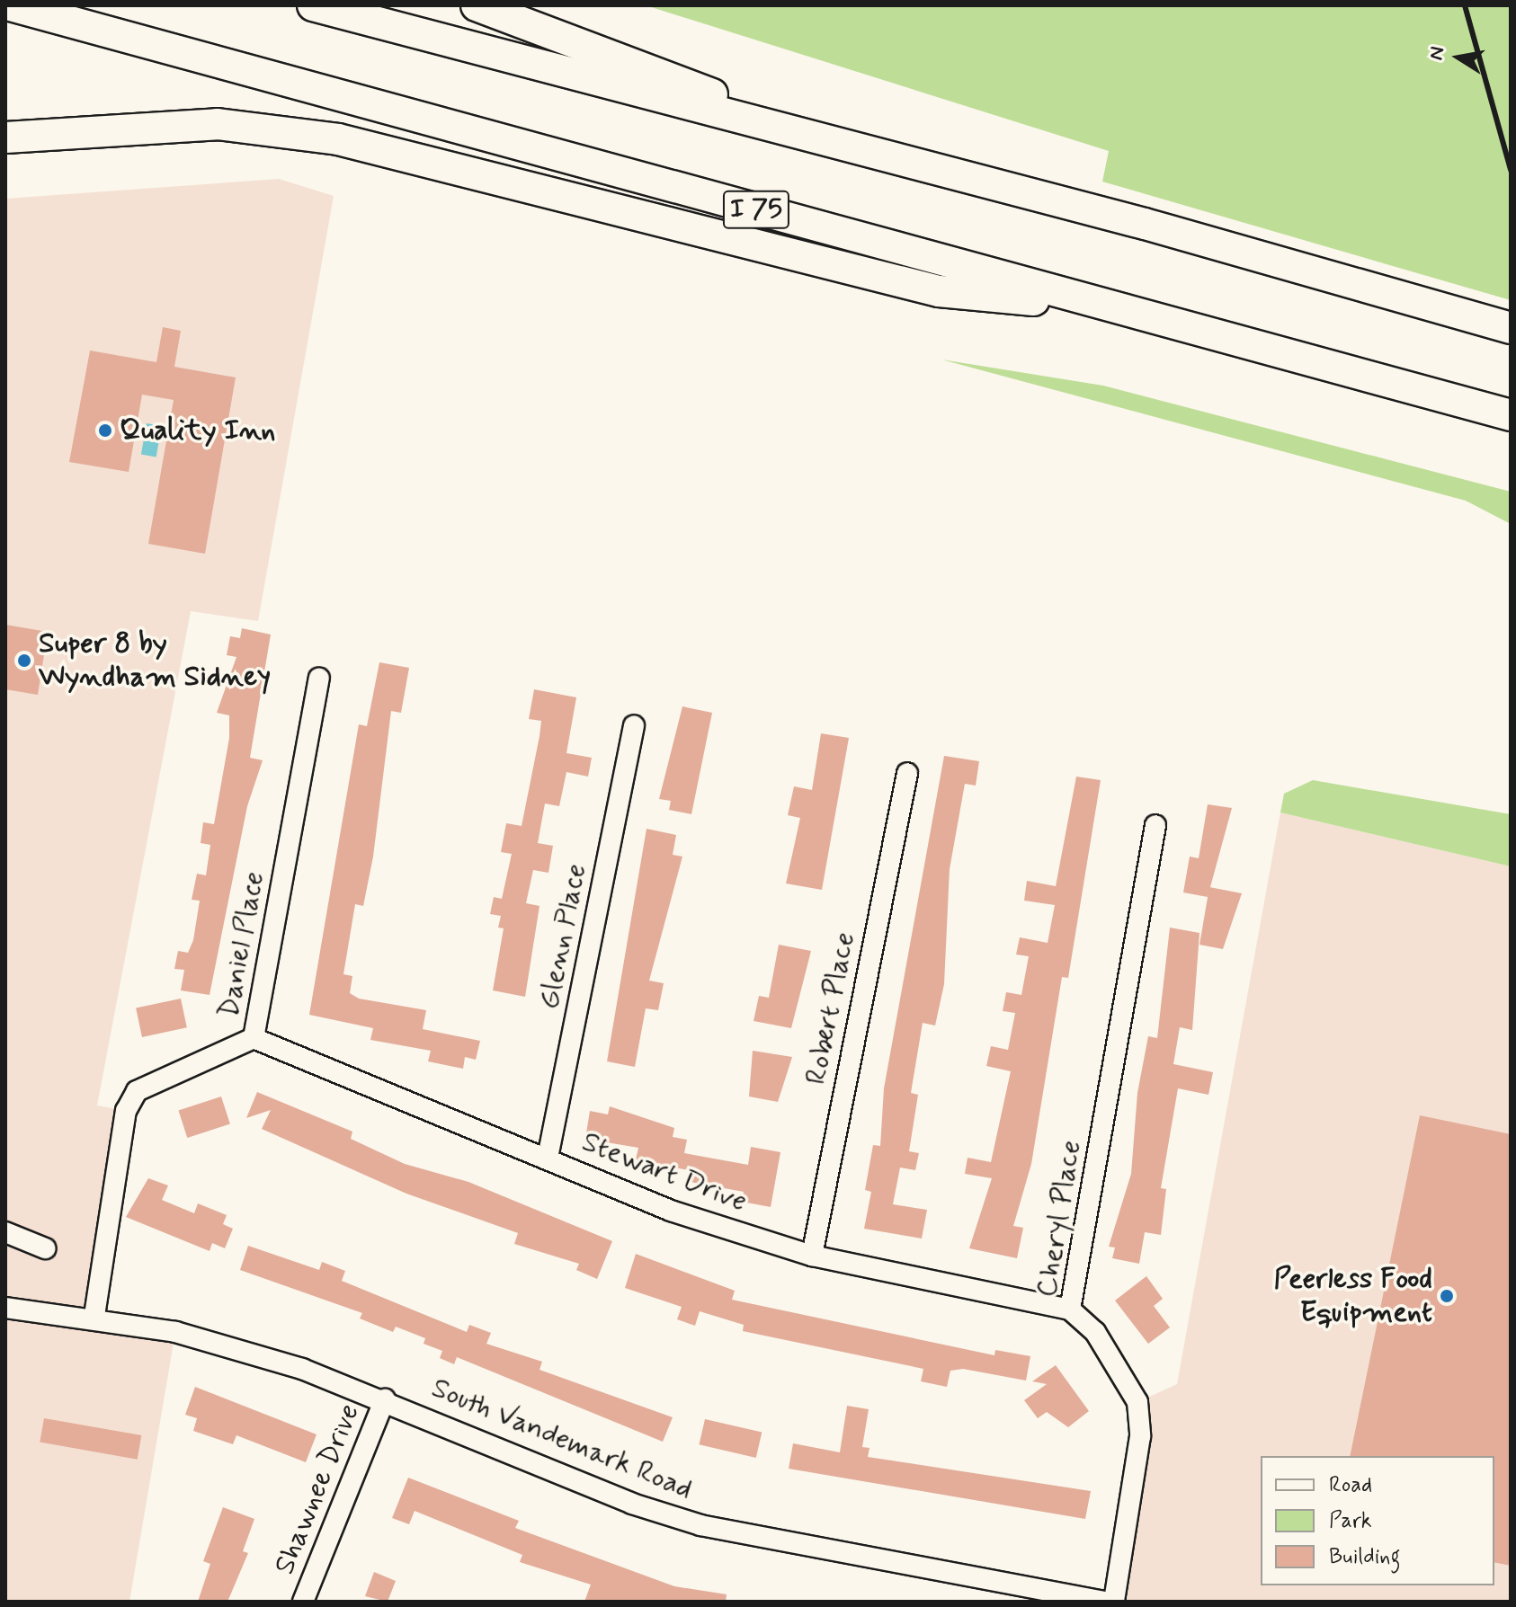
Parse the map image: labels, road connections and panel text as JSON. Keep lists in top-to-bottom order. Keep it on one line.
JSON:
{"streets":{"highway":["I 75"],"street":["Glenn Place","Daniel Place","Robert Place","Stewart Drive","Cheryl Place","South Vandemark Road","Shawnee Drive"]},"crossings":[["Glenn Place","Stewart Drive"],["Daniel Place","Stewart Drive"],["Daniel Place","South Vandemark Road"],["Robert Place","Stewart Drive"],["Stewart Drive","Cheryl Place"],["South Vandemark Road","Shawnee Drive"]],"places":["Quality Inn","Super 8 by Wyndham Sidney","Peerless Food Equipment"],"legend":["Road","Park","Building"],"north":"left"}
